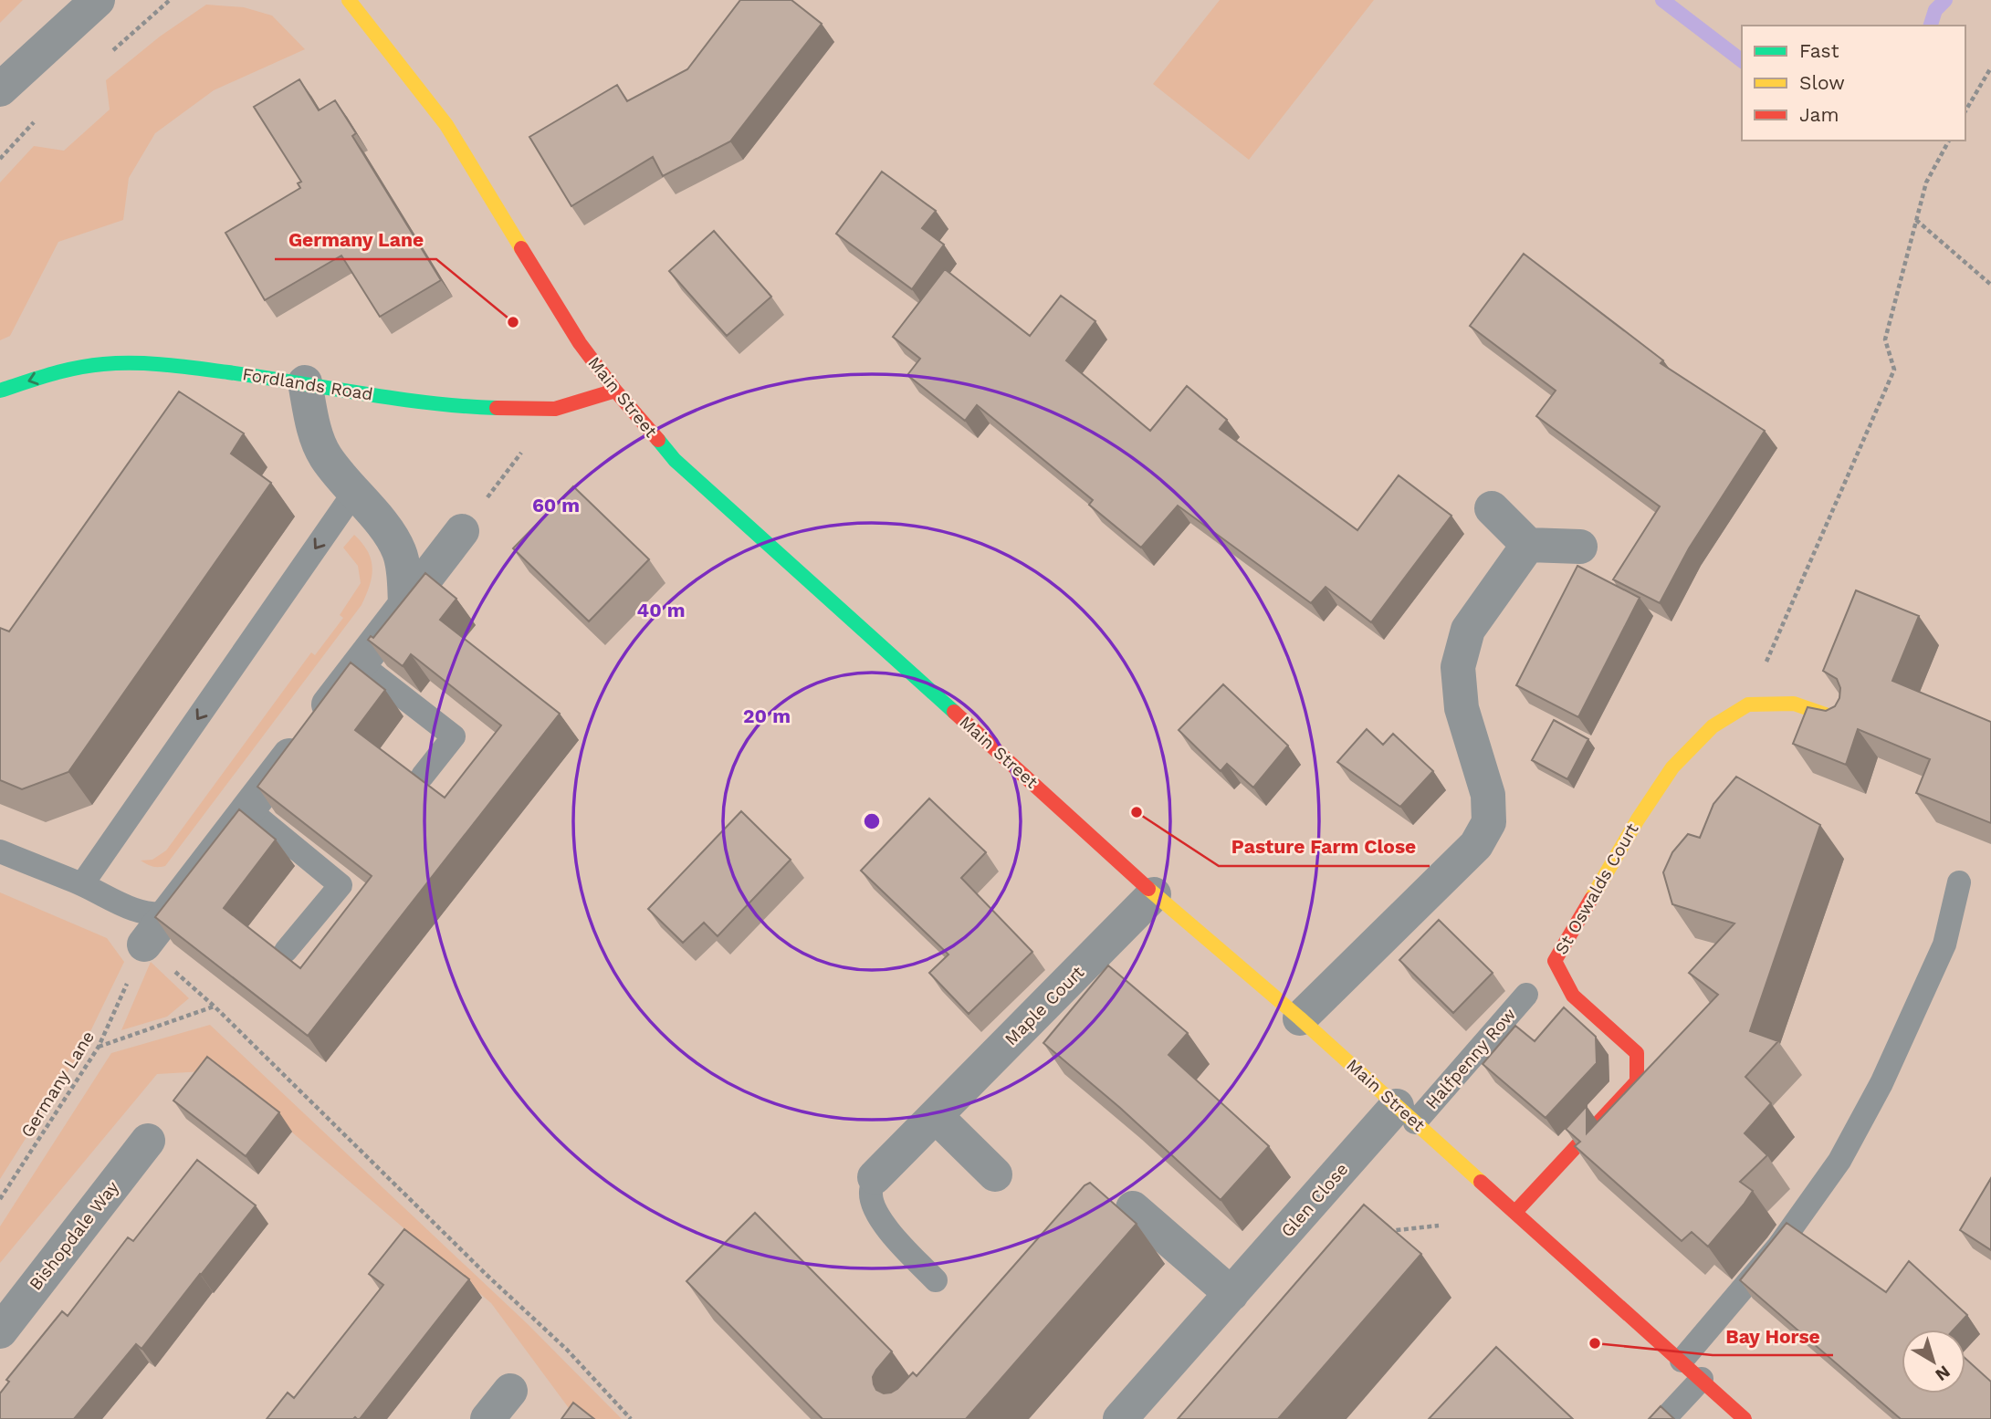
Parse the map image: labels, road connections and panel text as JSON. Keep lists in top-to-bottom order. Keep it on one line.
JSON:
{"streets":{"main road":["Fordlands Road","Main Street","St Oswalds Court"],"street":["Maple Court","Glen Close","Bishopdale Way"],"lane":["Halfpenny Row"],"path":["Germany Lane"]},"crossings":[["Fordlands Road","Main Street"],["Main Street","St Oswalds Court"],["Main Street","Maple Court"],["Main Street","Halfpenny Row"],["Main Street","Glen Close"],["Halfpenny Row","Glen Close"]],"one_way":["Fordlands Road"],"places":["Germany Lane","Pasture Farm Close","Bay Horse"],"legend":["Fast","Slow","Jam"],"north":"bottom right","rings":["60 m","40 m","20 m"]}
